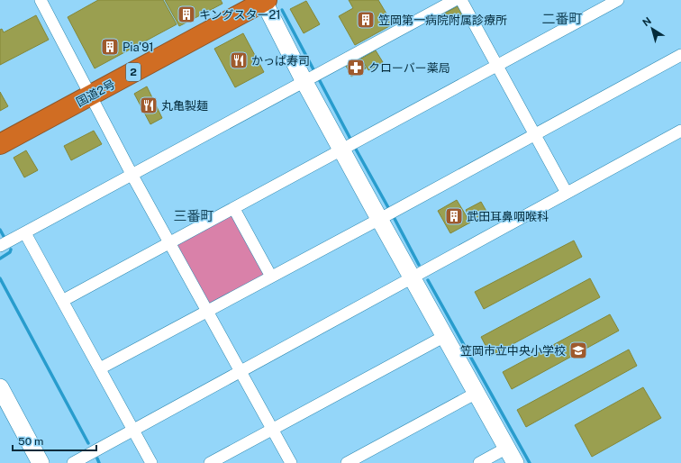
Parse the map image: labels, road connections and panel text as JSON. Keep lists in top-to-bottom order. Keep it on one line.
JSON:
{"streets":{"highway":["2","国道2号"]},"districts":["二番町","三番町"],"places":{"building":["キングスター21","笠岡第一病院附属診療所","Pia'91","武田耳鼻咽喉科"],"restaurant":["かっぱ寿司","丸亀製麺"],"pharmacy":["クローバー薬局"],"school or university":["笠岡市立中央小学校"]},"scale_bar":"50 m","north":"top left"}
